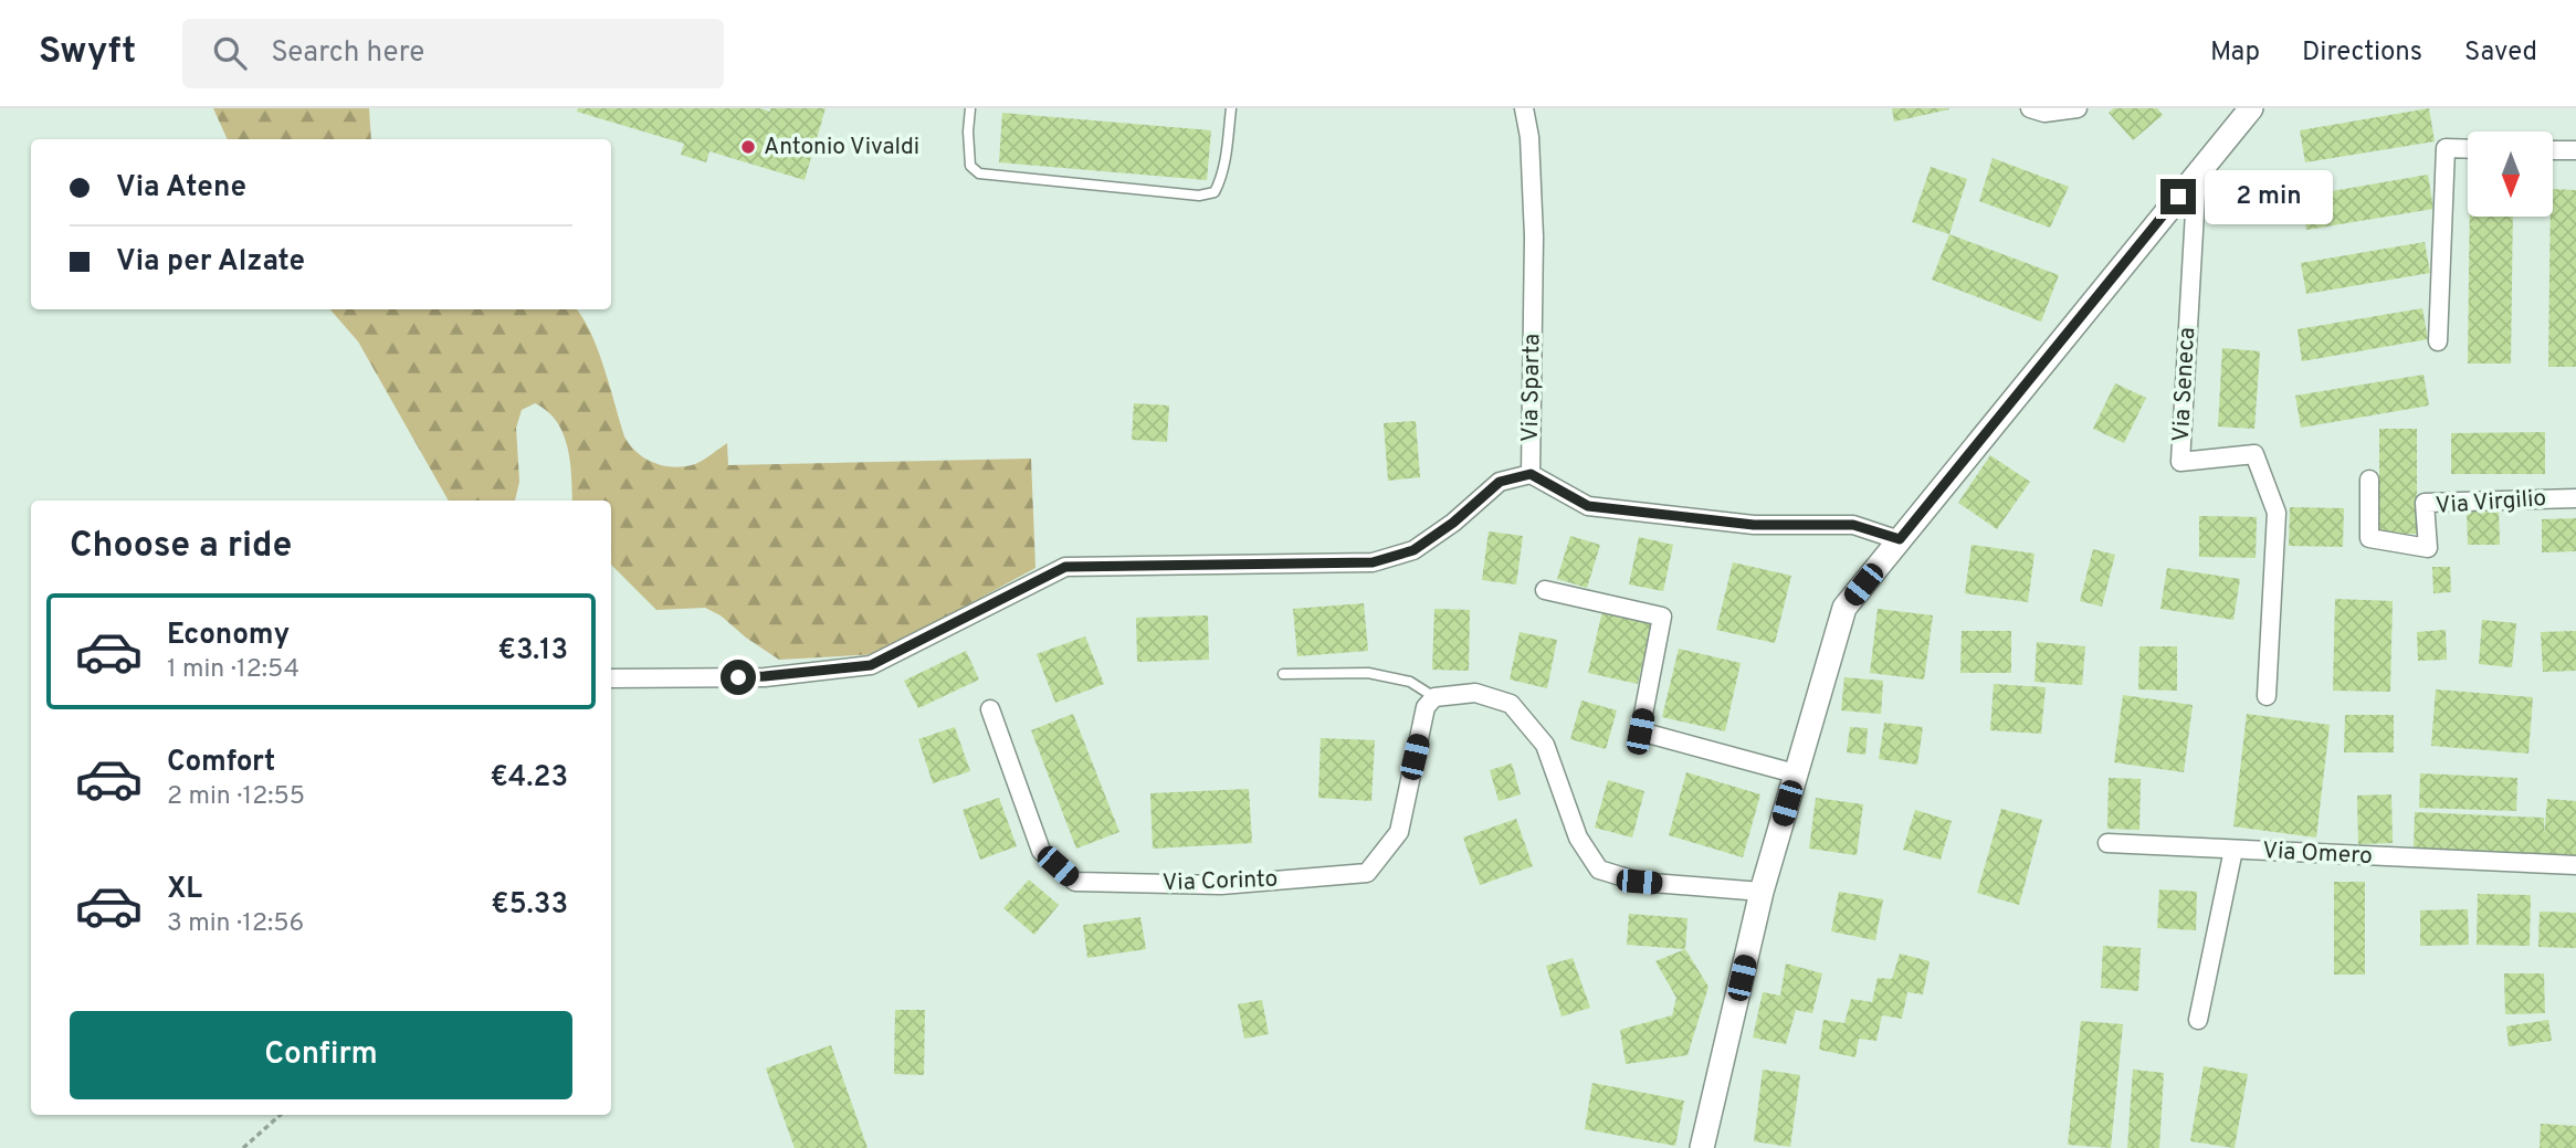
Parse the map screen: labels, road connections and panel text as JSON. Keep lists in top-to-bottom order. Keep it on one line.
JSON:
{"streets":{"street":["Via Seneca","Via Sparta","Via Virgilio","Via Omero","Via Corinto"]},"places":["Antonio Vivaldi"],"north":"bottom","page":{"header":"Swyft","search":"Search here","nav":["Map","Directions","Saved"],"banner":["Via Atene","Via per Alzate"],"bubble":"2 min","heading":"Choose a ride","list":[{"name":"Economy","note":"1 min · 12:54","value":"€3.13"},{"name":"Comfort","note":"2 min · 12:55","value":"€4.23"},{"name":"XL","note":"3 min · 12:56","value":"€5.33"}],"buttons":"Confirm"}}
